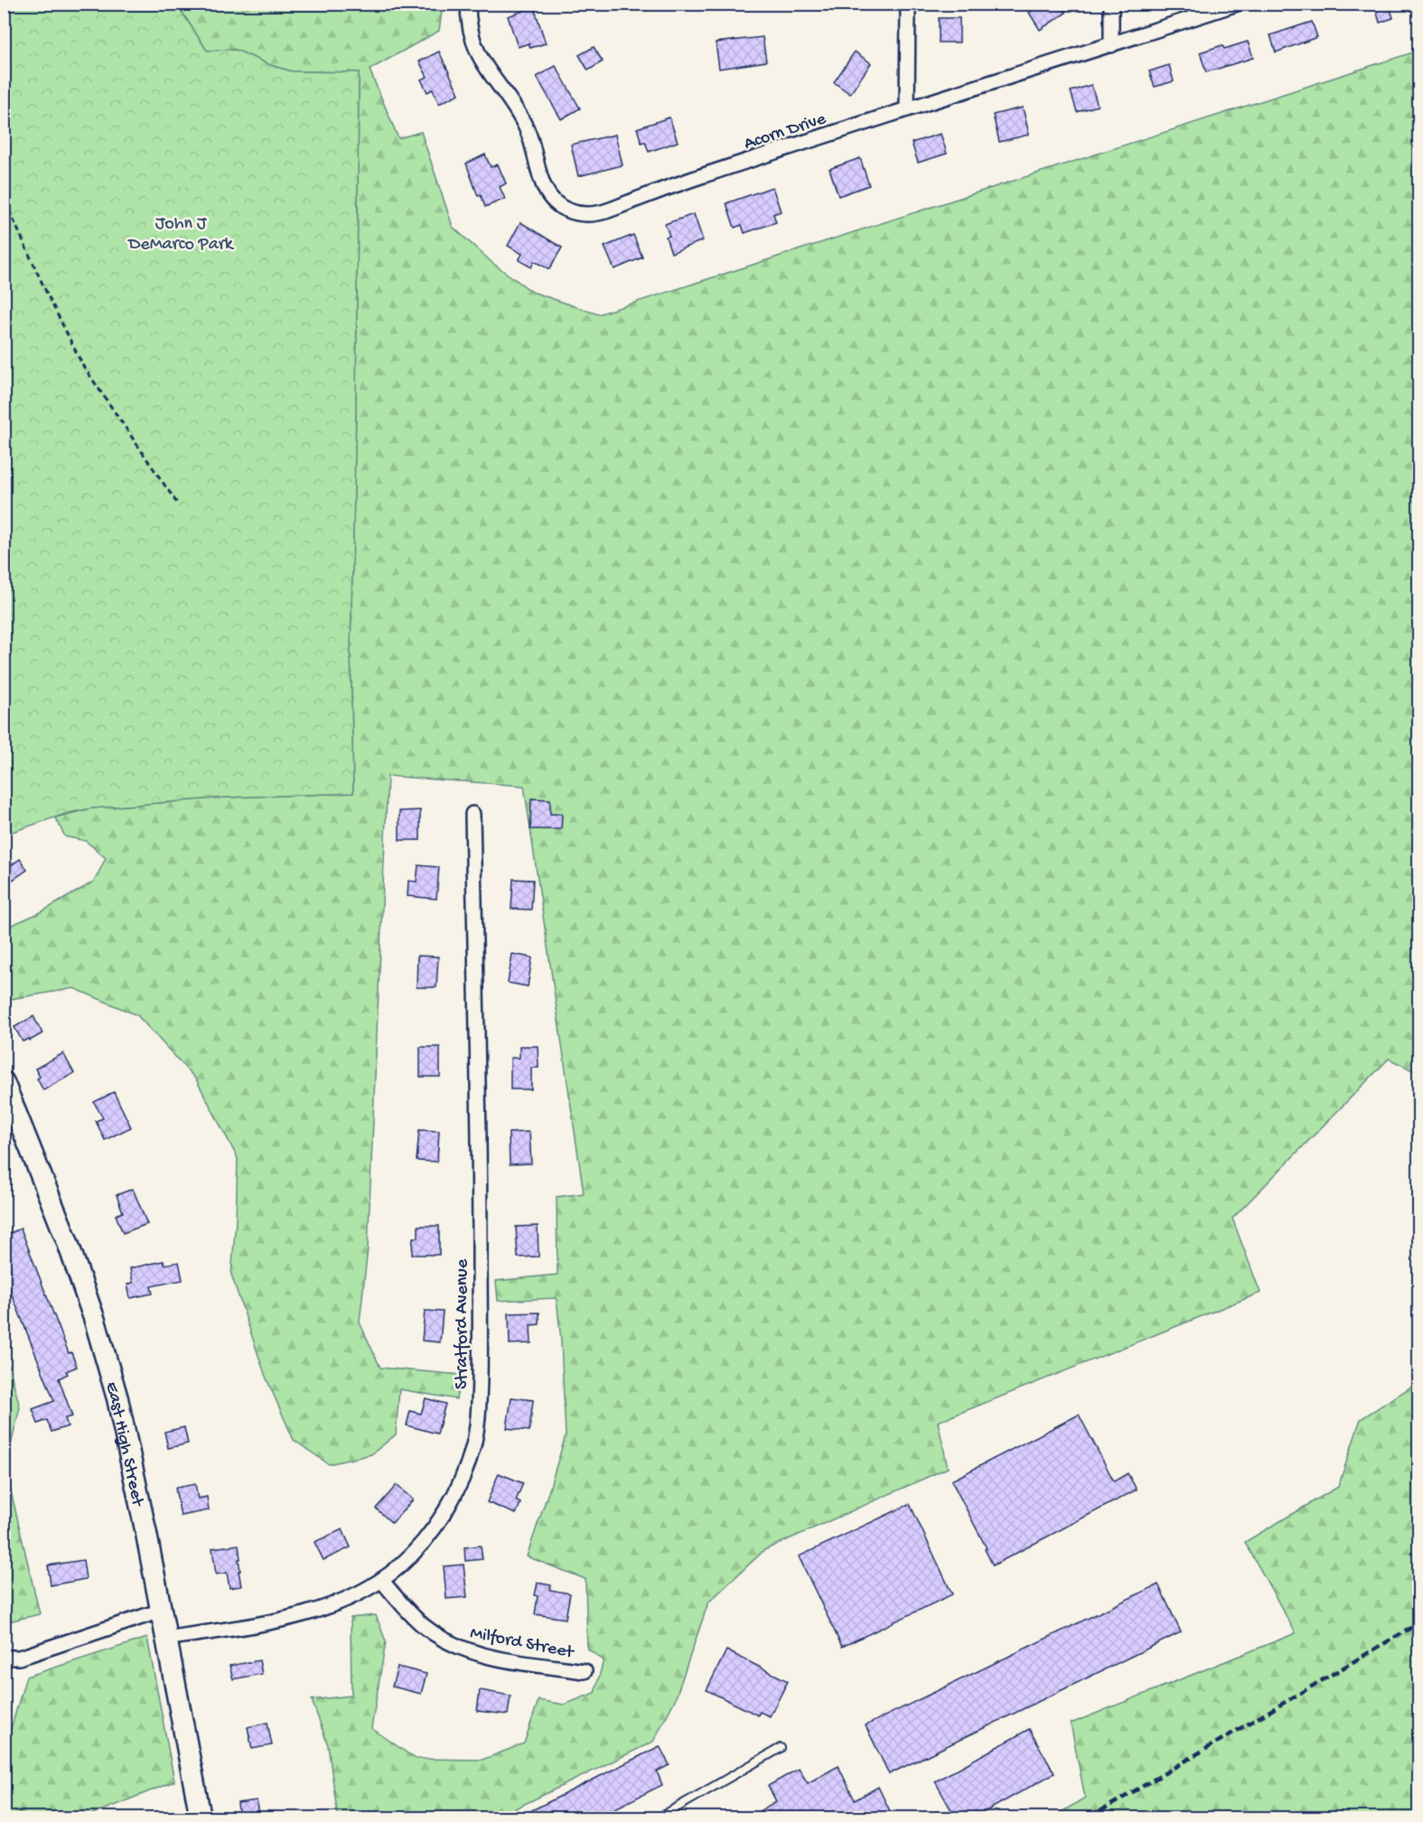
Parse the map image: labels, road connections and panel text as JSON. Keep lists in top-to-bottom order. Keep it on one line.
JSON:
{"streets":{"main road":["East High Street"],"street":["Acorn Drive","Stratford Avenue","Milford Street"]},"crossings":[["Stratford Avenue","East High Street"],["Stratford Avenue","Milford Street"]],"parks":["John J DeMarco Park"]}
